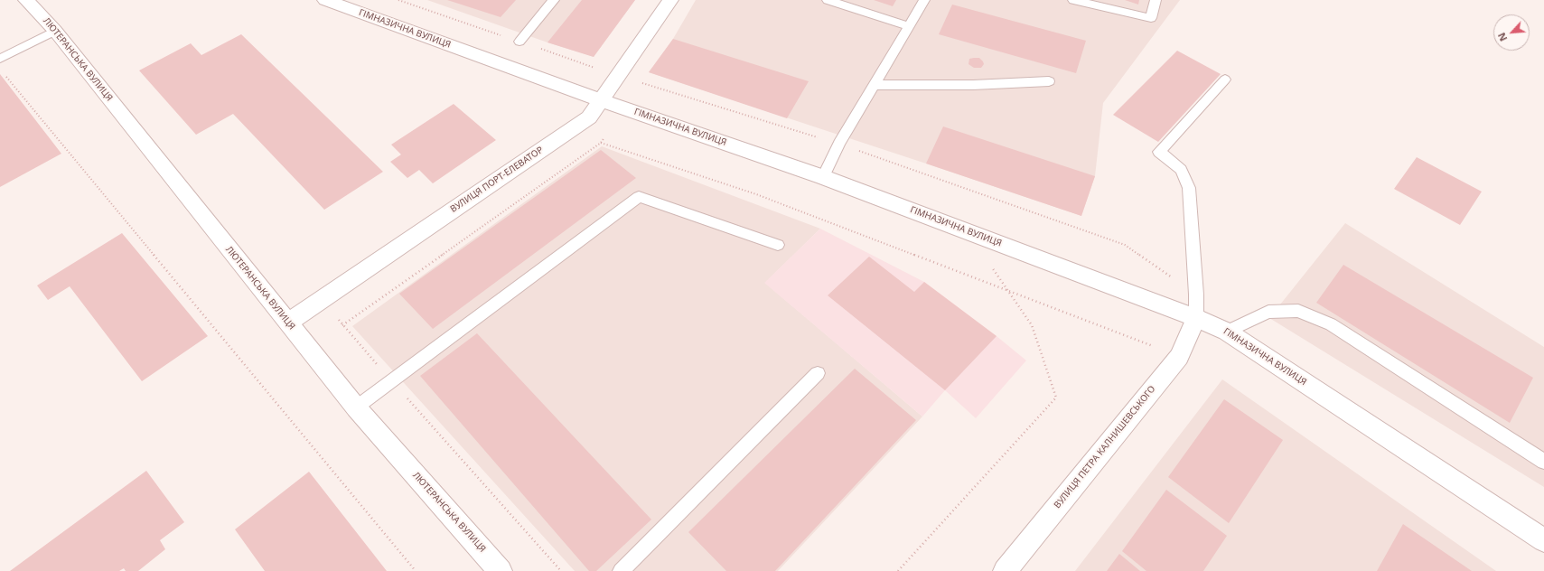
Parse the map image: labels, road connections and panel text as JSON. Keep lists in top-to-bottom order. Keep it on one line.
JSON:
{"streets":{"street":["ГІМНАЗИЧНА ВУЛИЦЯ","ЛЮТЕРАНСЬКА ВУЛИЦЯ","ВУЛИЦЯ ПОРТ-ЕЛЕВАТОР","ВУЛИЦЯ ПЕТРА КАЛНИШЕВСЬКОГО"]},"crossings":[["ГІМНАЗИЧНА ВУЛИЦЯ","ВУЛИЦЯ ПОРТ-ЕЛЕВАТОР"],["ГІМНАЗИЧНА ВУЛИЦЯ","ВУЛИЦЯ ПЕТРА КАЛНИШЕВСЬКОГО"],["ЛЮТЕРАНСЬКА ВУЛИЦЯ","ВУЛИЦЯ ПОРТ-ЕЛЕВАТОР"]],"north":"bottom left"}
